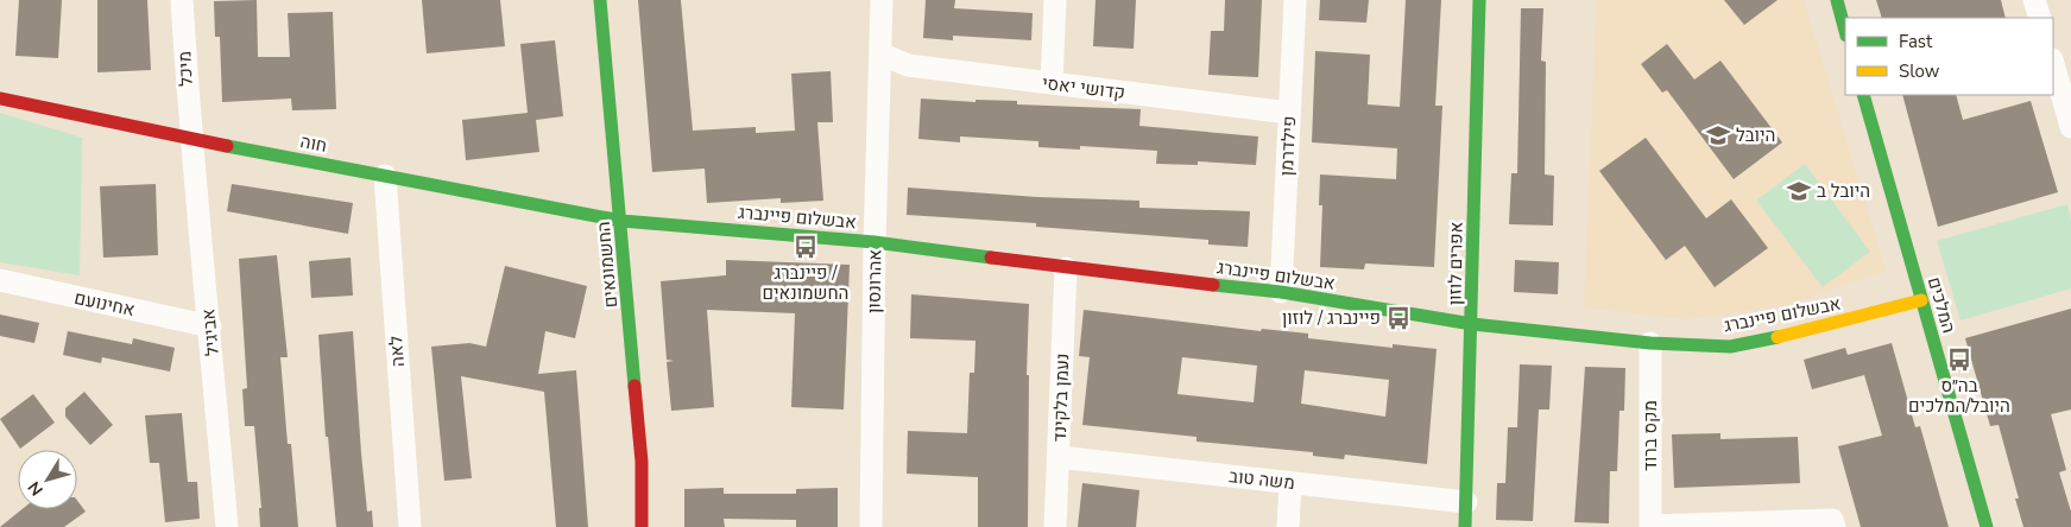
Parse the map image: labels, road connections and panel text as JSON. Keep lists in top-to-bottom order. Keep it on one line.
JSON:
{"streets":{"street":["מיכל","קדושי יאסי","חוה","פילדרמן","אבשלום פיינברג","אפרים לוזון","החשמונאים","אהרונסון","אחינועם","המלכים","אביגיל","לאה","נעמן בלקינד","מקס ברוד","משה טוב"]},"crossings":[["מיכל","חוה"],["מיכל","אביגיל"],["קדושי יאסי","פילדרמן"],["קדושי יאסי","אהרונסון"],["חוה","אבשלום פיינברג"],["חוה","החשמונאים"],["חוה","אביגיל"],["חוה","לאה"],["פילדרמן","אבשלום פיינברג"],["אבשלום פיינברג","אפרים לוזון"],["אבשלום פיינברג","החשמונאים"],["אבשלום פיינברג","אהרונסון"],["אבשלום פיינברג","המלכים"],["אבשלום פיינברג","נעמן בלקינד"],["אבשלום פיינברג","מקס ברוד"],["אפרים לוזון","משה טוב"],["אחינועם","אביגיל"],["נעמן בלקינד","משה טוב"]],"places":{"school or university":["היובל","היובל ב"],"bus stop":["פיינברג / החשמונאים","פיינברג / לוזון","בה״ס היובל/המלכים"]},"legend":["Fast","Slow"],"north":"bottom left"}
